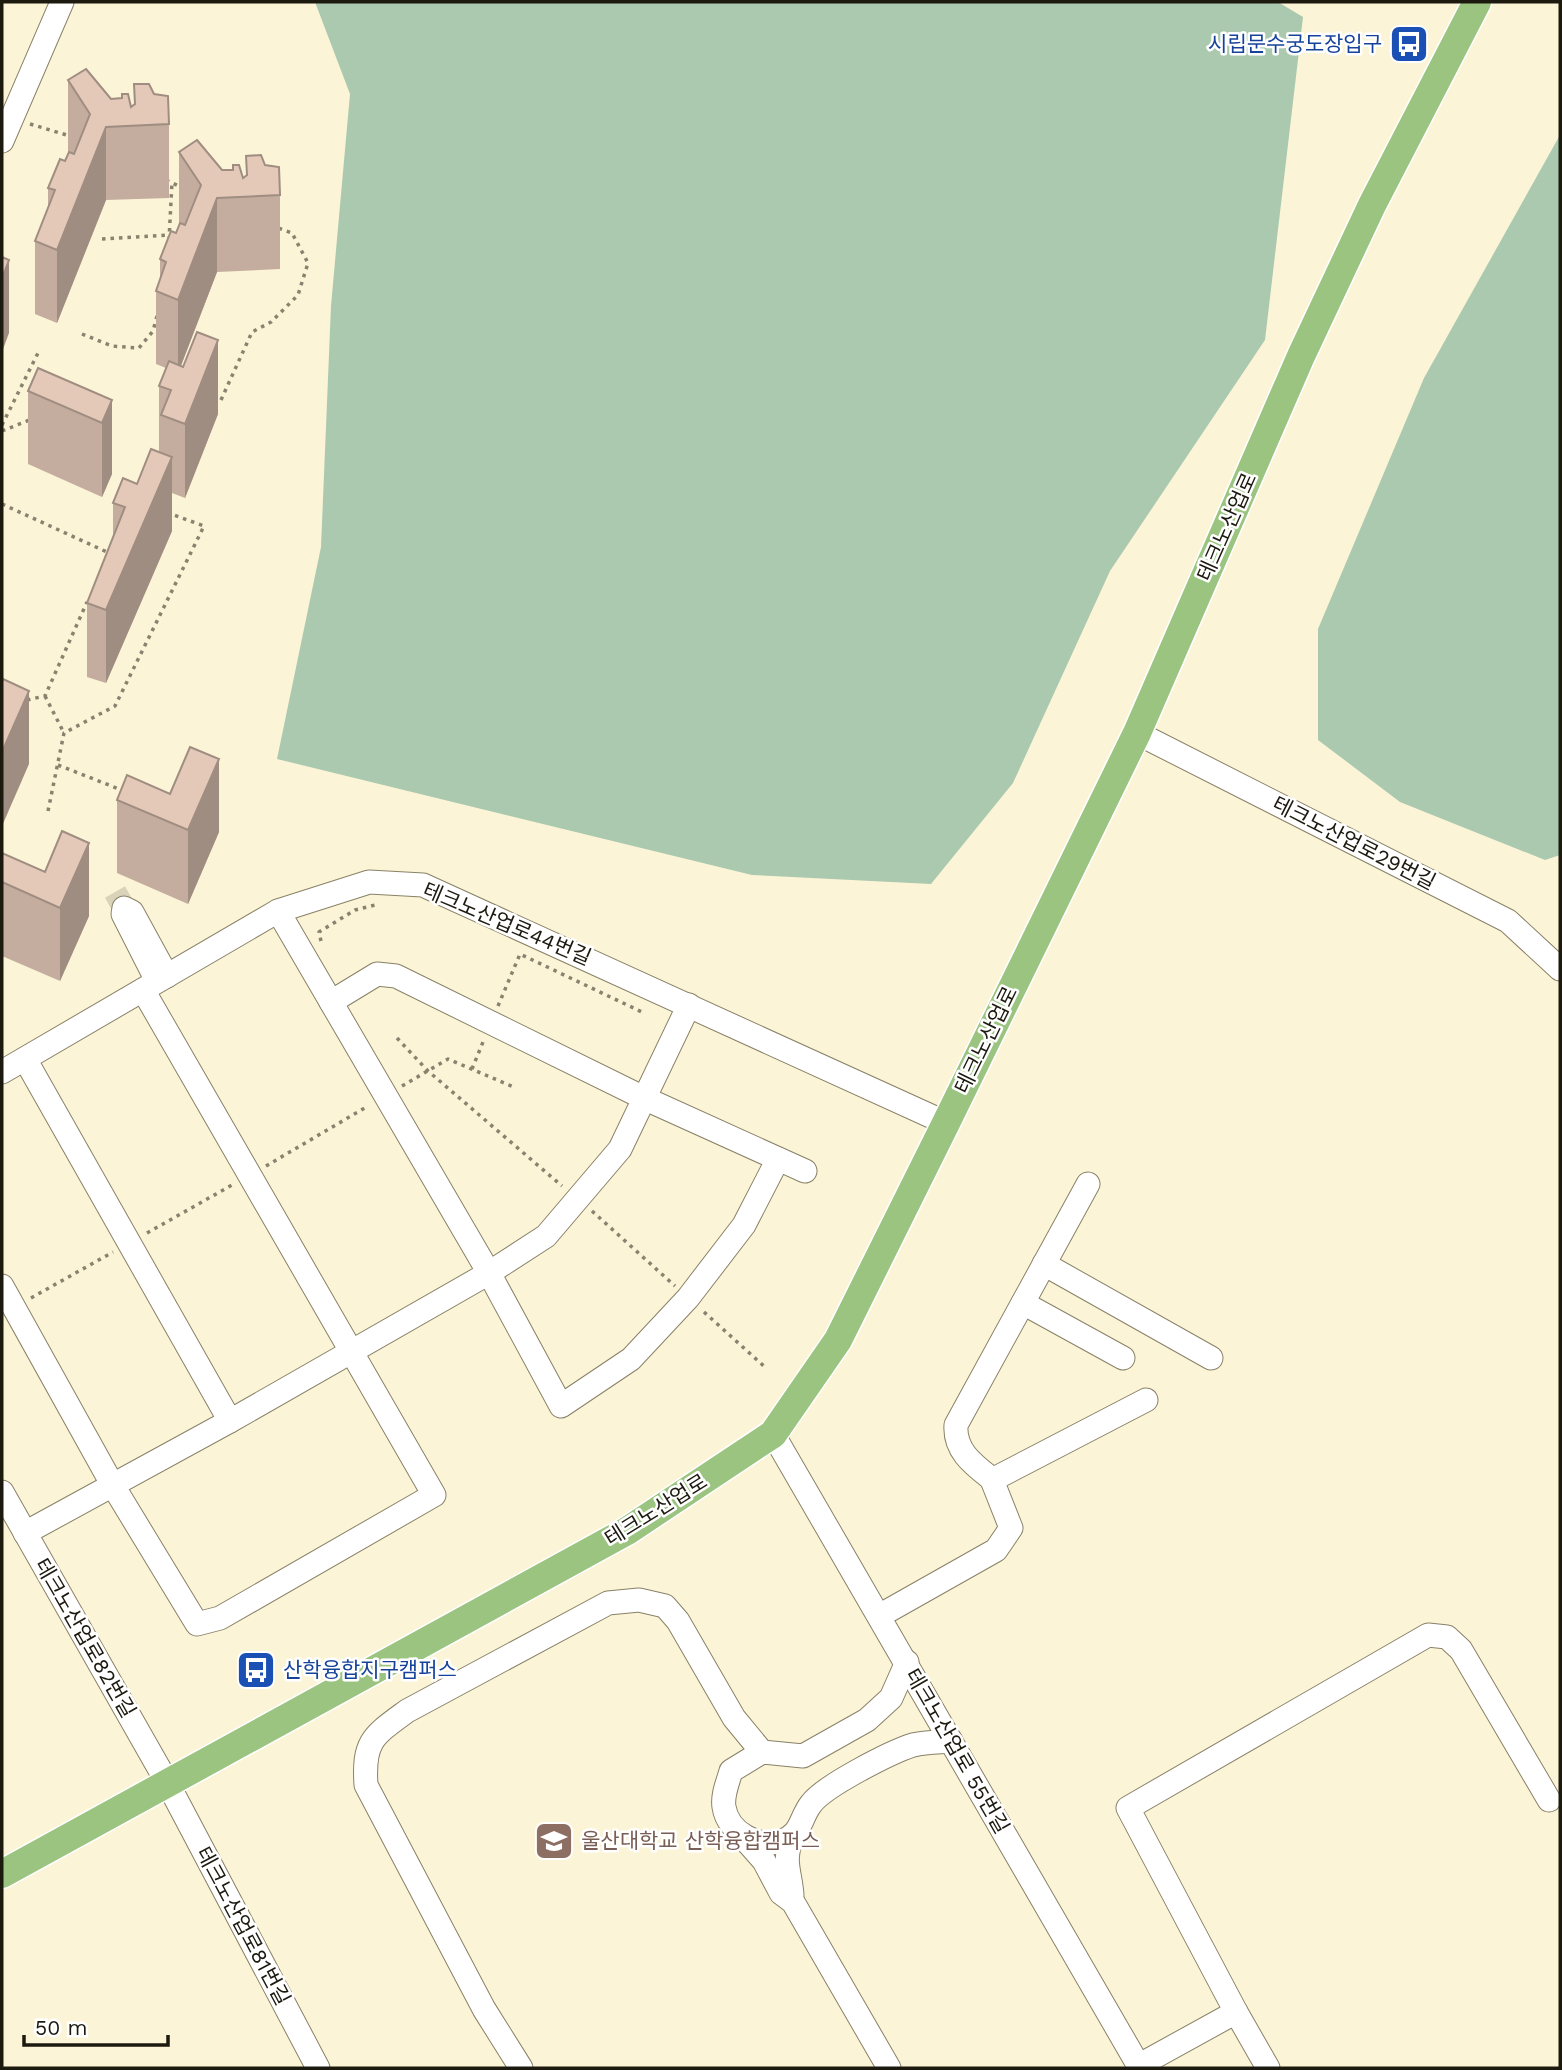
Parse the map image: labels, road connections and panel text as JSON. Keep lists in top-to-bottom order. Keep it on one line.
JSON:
{"streets":{"main road":["테크노산업로"],"street":["테크노산업로29번길","테크노산업로44번길","테크노산업로82번길","테크노산업로 55번길","테크노산업로81번길"]},"crossings":[["테크노산업로","테크노산업로29번길"],["테크노산업로","테크노산업로44번길"],["테크노산업로","테크노산업로82번길"],["테크노산업로","테크노산업로 55번길"],["테크노산업로","테크노산업로81번길"],["테크노산업로82번길","테크노산업로81번길"]],"places":{"bus stop":["시립문수궁도장입구","산학융합지구캠퍼스"],"school or university":["울산대학교 산학융합캠퍼스"]},"scale_bar":"50 m"}
